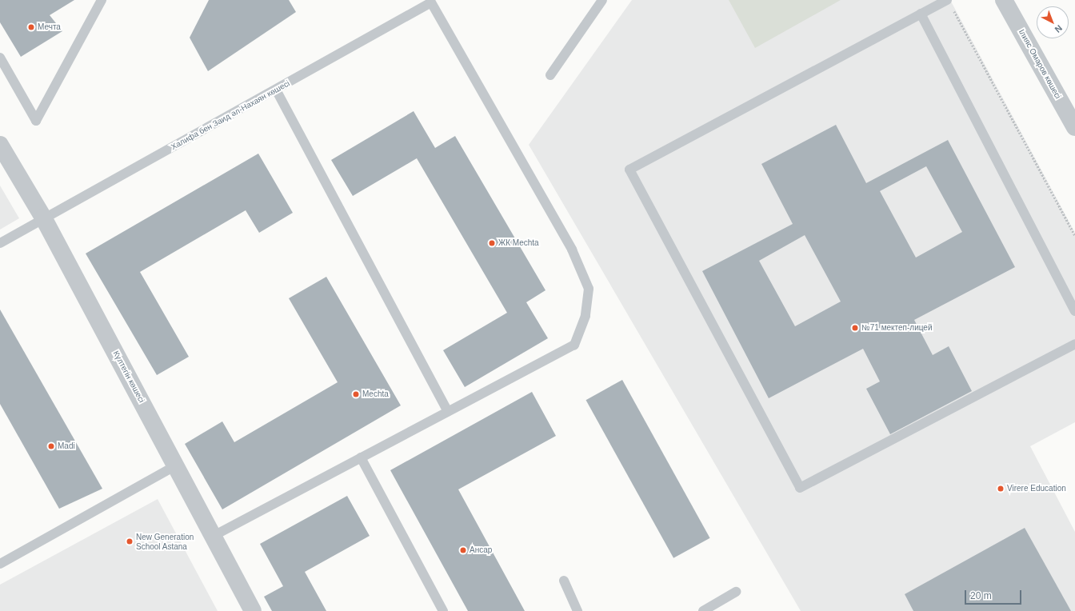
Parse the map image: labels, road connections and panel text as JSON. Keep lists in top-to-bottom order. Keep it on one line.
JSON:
{"streets":{"street":["Ілияс Омаров көшесі","Күлтегін көшесі"],"lane":["Халифа бен Заид әл-Нахаян көшесі"]},"crossings":[["Халифа бен Заид әл-Нахаян көшесі","Күлтегін көшесі"]],"places":["Мечта","ЖК Mechta","№71 мектеп-лицей","Mechta","Madi","Virere Education","New Generation School Astana","Ансар"],"scale_bar":"20 m","north":"bottom right"}
